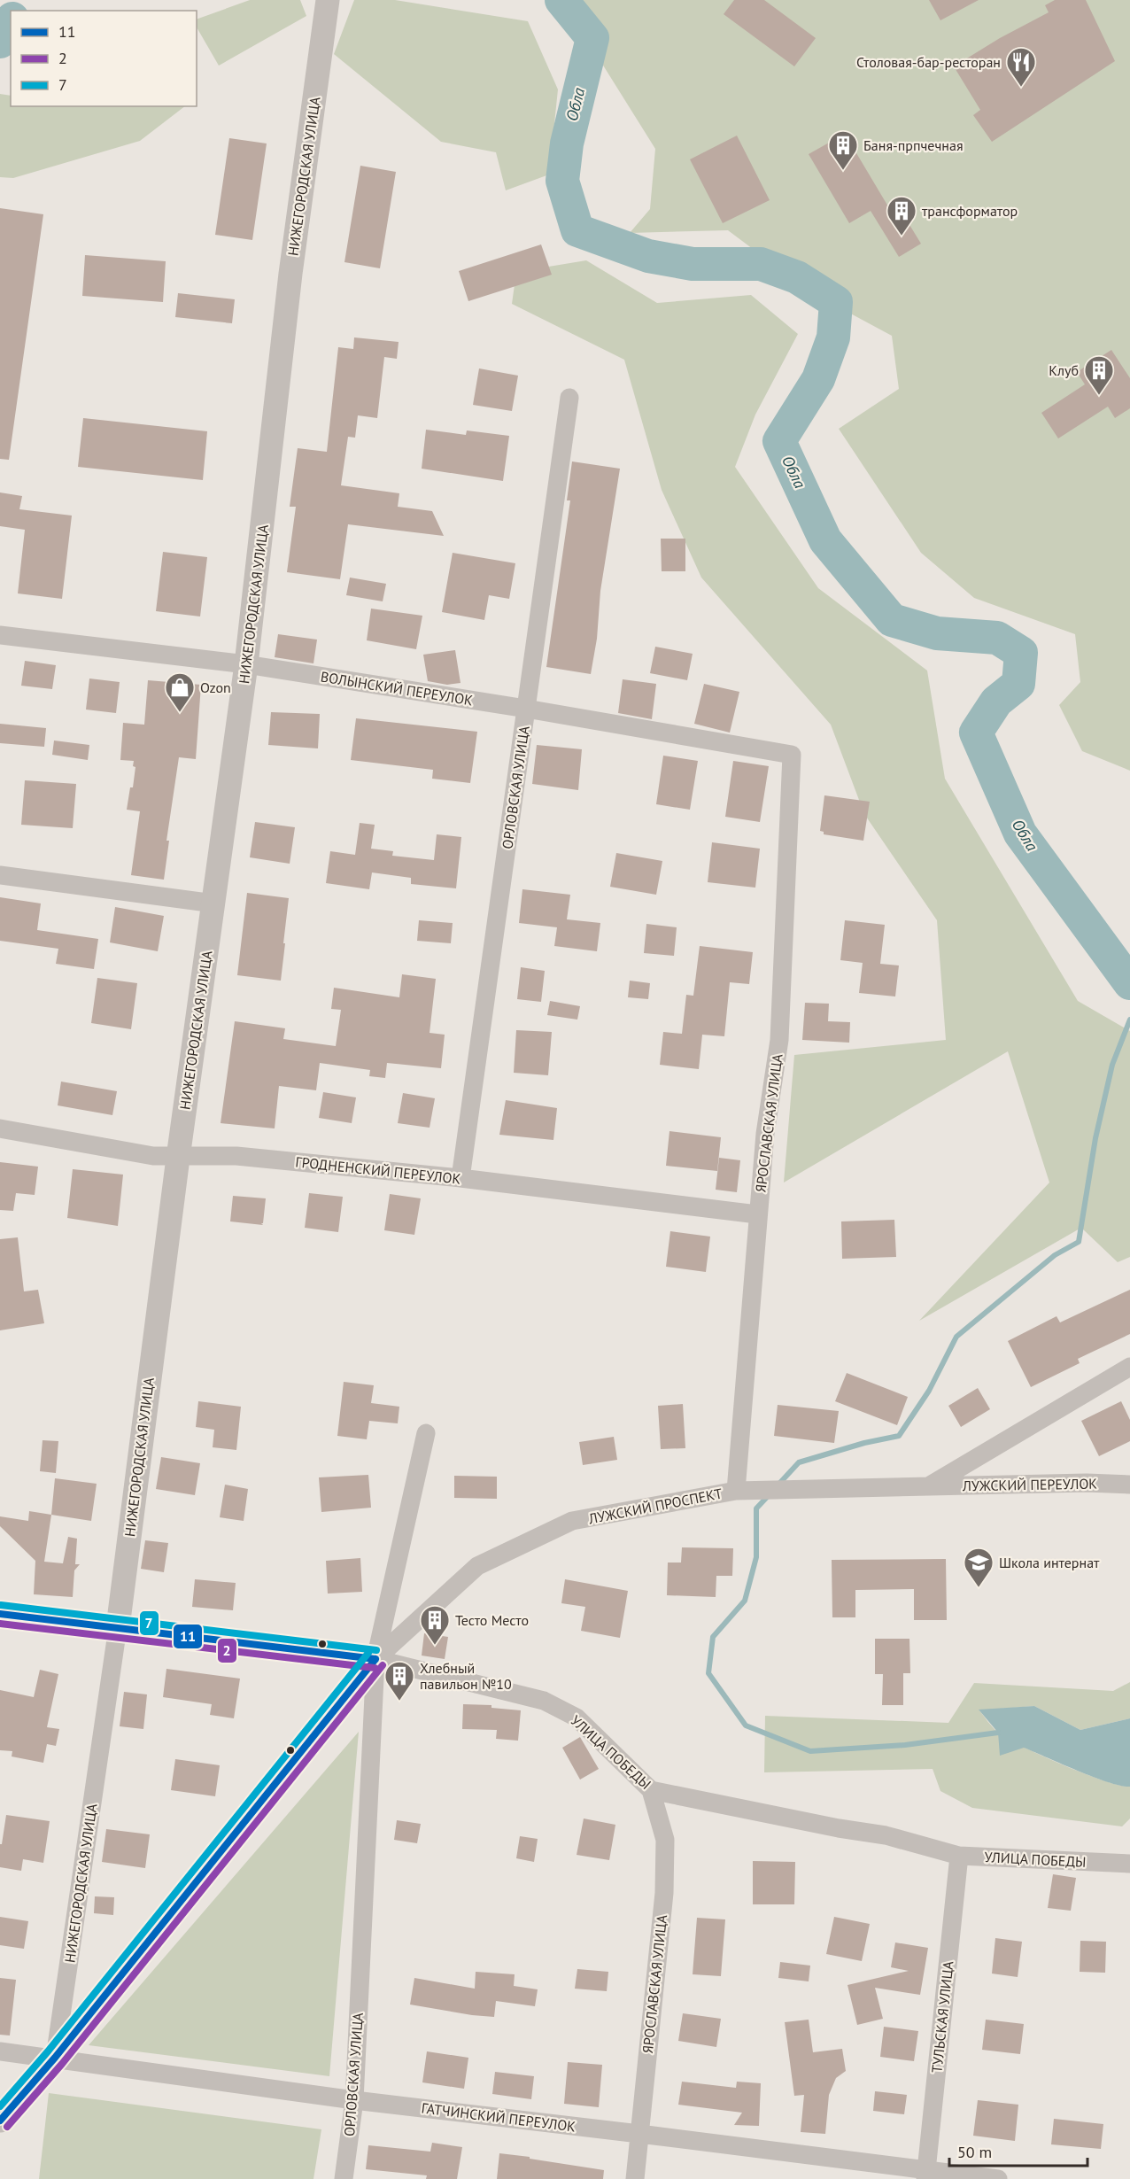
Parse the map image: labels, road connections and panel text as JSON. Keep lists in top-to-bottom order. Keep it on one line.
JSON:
{"streets":{"street":["НИЖЕГОРОДСКАЯ УЛИЦА","ВОЛЫНСКИЙ ПЕРЕУЛОК","ОРЛОВСКАЯ УЛИЦА","ЯРОСЛАВСКАЯ УЛИЦА","ГРОДНЕНСКИЙ ПЕРЕУЛОК","ЛУЖСКИЙ ПЕРЕУЛОК","ЛУЖСКИЙ ПРОСПЕКТ","УЛИЦА ПОБЕДЫ","ТУЛЬСКАЯ УЛИЦА","ГАТЧИНСКИЙ ПЕРЕУЛОК"]},"crossings":[["НИЖЕГОРОДСКАЯ УЛИЦА","ВОЛЫНСКИЙ ПЕРЕУЛОК"],["НИЖЕГОРОДСКАЯ УЛИЦА","ГРОДНЕНСКИЙ ПЕРЕУЛОК"],["НИЖЕГОРОДСКАЯ УЛИЦА","ЛУЖСКИЙ ПРОСПЕКТ"],["НИЖЕГОРОДСКАЯ УЛИЦА","УЛИЦА ПОБЕДЫ"],["НИЖЕГОРОДСКАЯ УЛИЦА","ГАТЧИНСКИЙ ПЕРЕУЛОК"],["ВОЛЫНСКИЙ ПЕРЕУЛОК","ОРЛОВСКАЯ УЛИЦА"],["ВОЛЫНСКИЙ ПЕРЕУЛОК","ЯРОСЛАВСКАЯ УЛИЦА"],["ОРЛОВСКАЯ УЛИЦА","ГРОДНЕНСКИЙ ПЕРЕУЛОК"],["ОРЛОВСКАЯ УЛИЦА","ЛУЖСКИЙ ПРОСПЕКТ"],["ОРЛОВСКАЯ УЛИЦА","УЛИЦА ПОБЕДЫ"],["ОРЛОВСКАЯ УЛИЦА","ГАТЧИНСКИЙ ПЕРЕУЛОК"],["ЯРОСЛАВСКАЯ УЛИЦА","ГРОДНЕНСКИЙ ПЕРЕУЛОК"],["ЯРОСЛАВСКАЯ УЛИЦА","ЛУЖСКИЙ ПРОСПЕКТ"],["ЯРОСЛАВСКАЯ УЛИЦА","УЛИЦА ПОБЕДЫ"],["ЯРОСЛАВСКАЯ УЛИЦА","ГАТЧИНСКИЙ ПЕРЕУЛОК"],["ЛУЖСКИЙ ПЕРЕУЛОК","ЛУЖСКИЙ ПРОСПЕКТ"],["ЛУЖСКИЙ ПРОСПЕКТ","УЛИЦА ПОБЕДЫ"],["ЛУЖСКИЙ ПРОСПЕКТ","ГАТЧИНСКИЙ ПЕРЕУЛОК"],["УЛИЦА ПОБЕДЫ","ТУЛЬСКАЯ УЛИЦА"],["ТУЛЬСКАЯ УЛИЦА","ГАТЧИНСКИЙ ПЕРЕУЛОК"]],"water":["Обла"],"places":{"restaurant":["Столовая-бар-ресторан"],"building":["Баня-прпчечная","трансформатор","Клуб","Тесто Место","Хлебный павильон №10"],"shop":["Ozon"],"school or university":["Школа интернат"]},"lines":["transit line 7","transit line 11","transit line 2"],"legend":["11","2","7"],"scale_bar":"50 m"}
